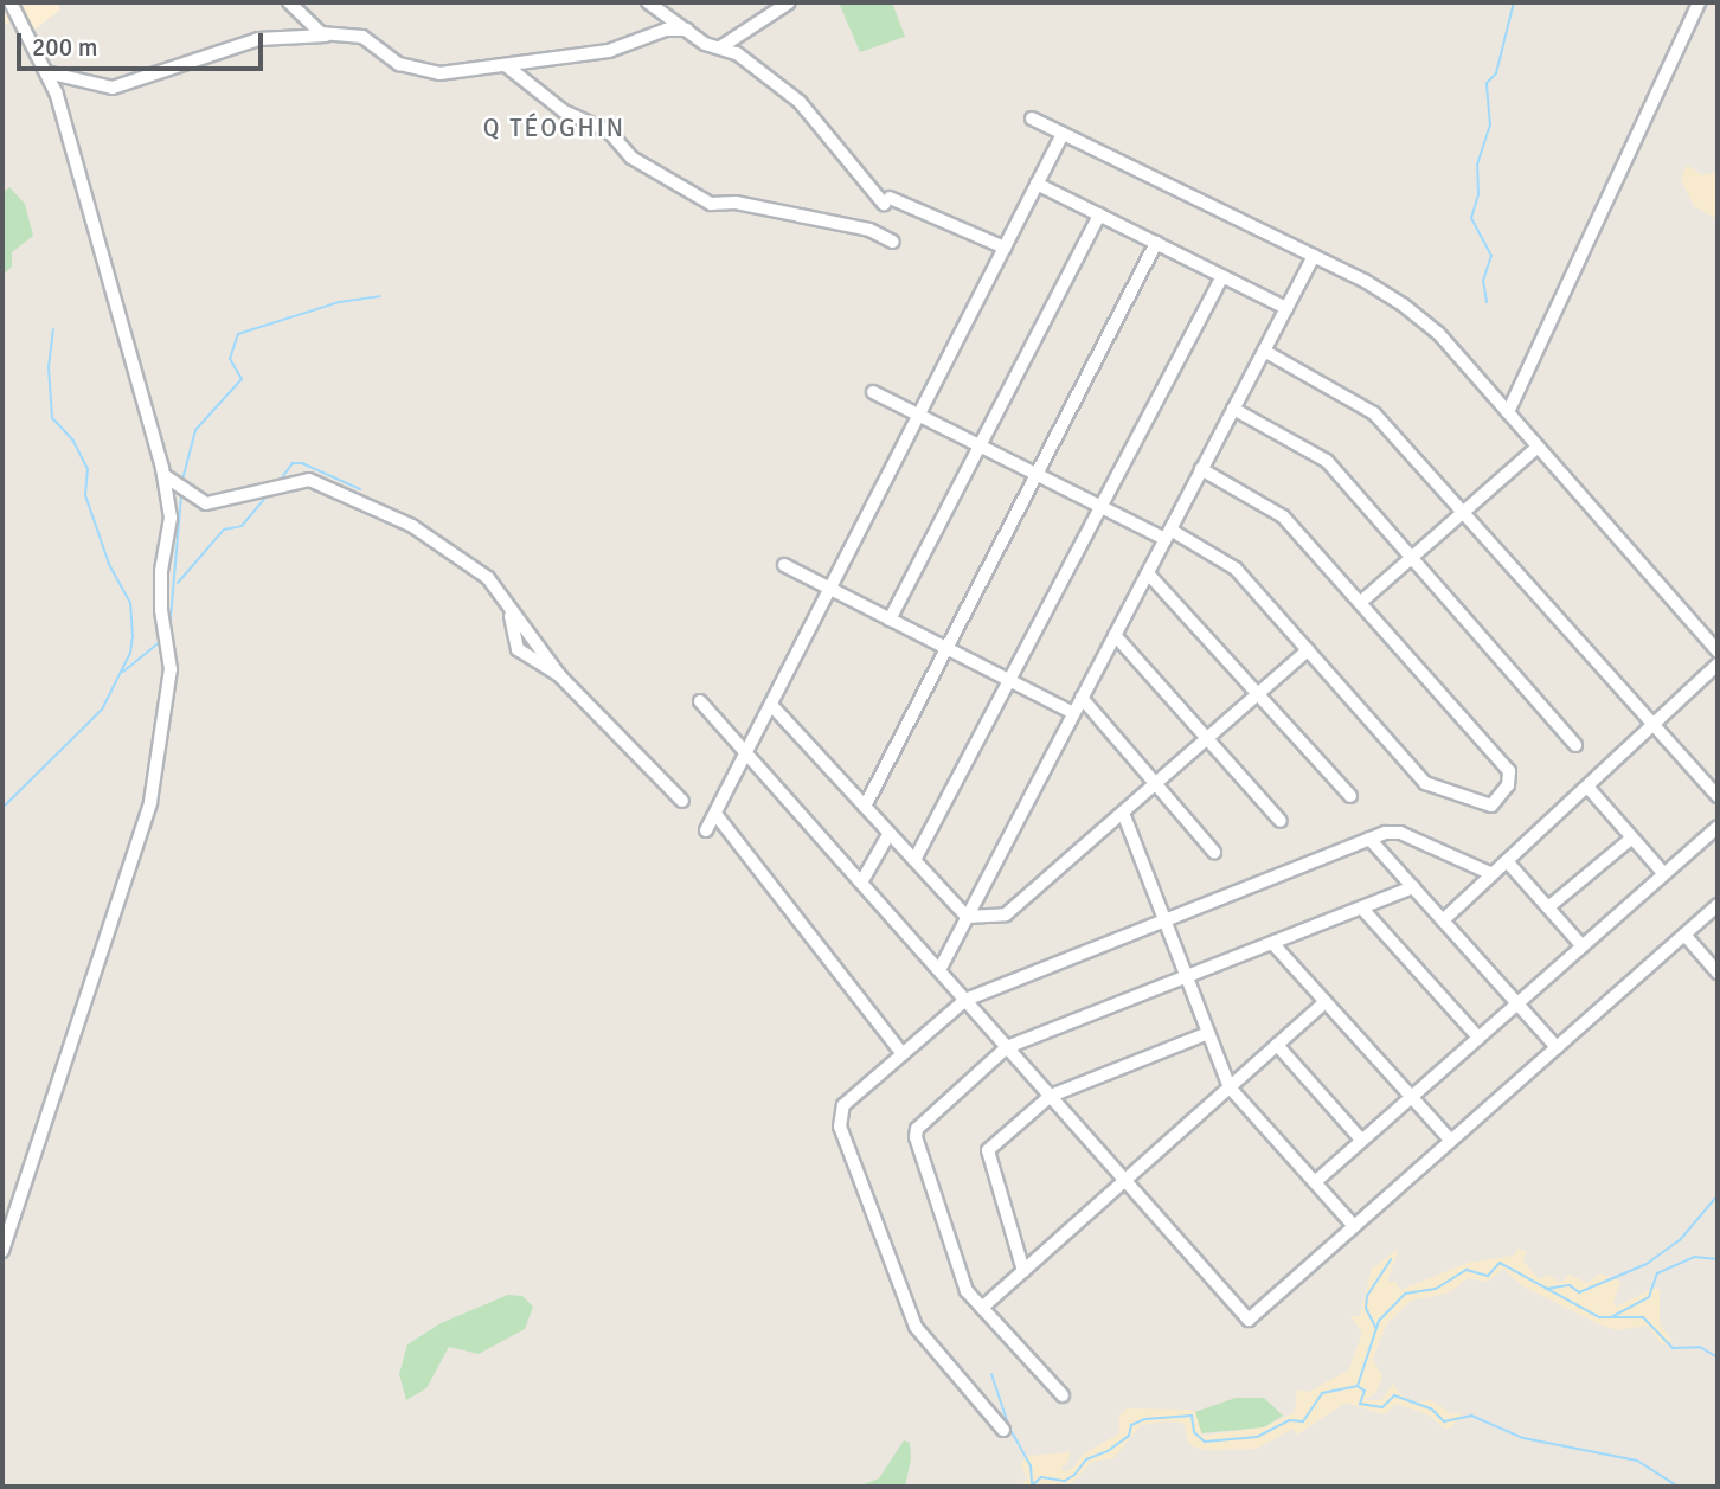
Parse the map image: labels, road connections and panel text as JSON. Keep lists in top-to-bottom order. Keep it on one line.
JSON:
{"districts":["Q TÉOGHIN"],"scale_bar":"200 m"}
